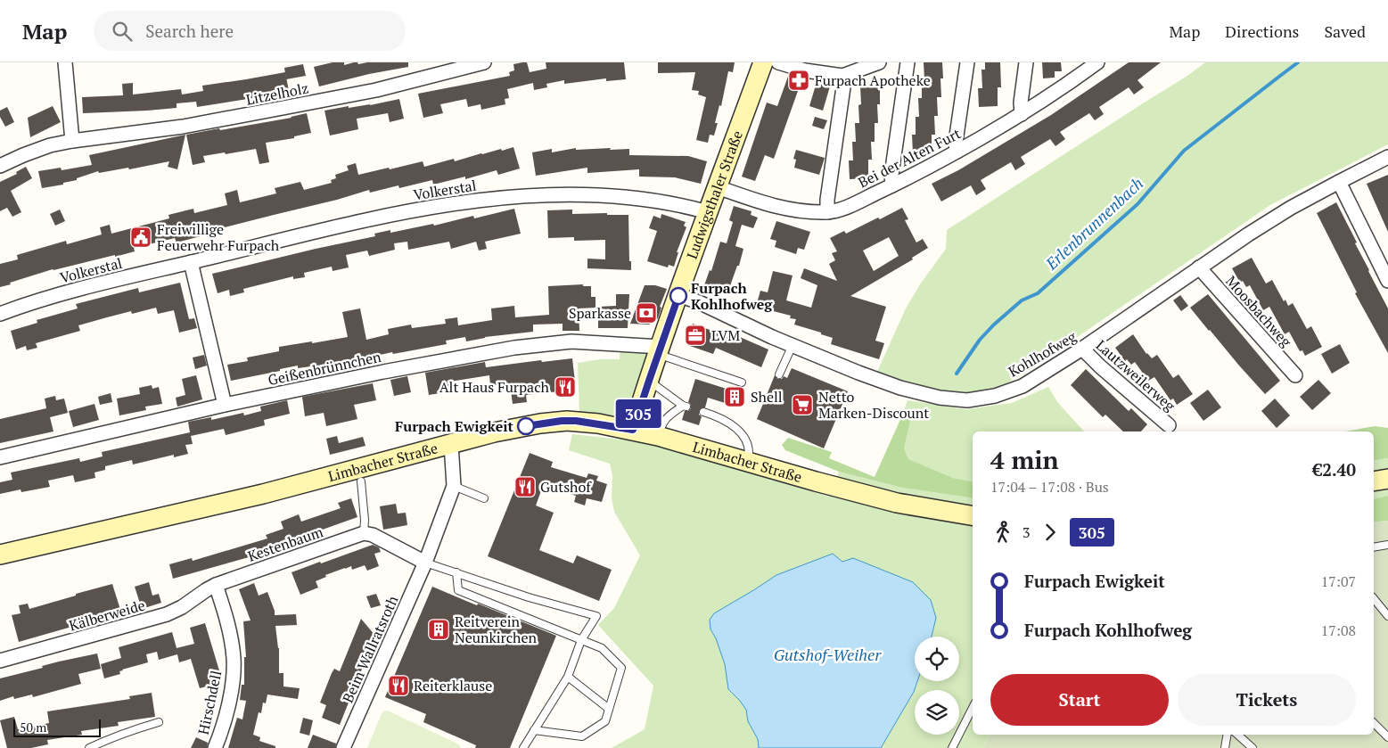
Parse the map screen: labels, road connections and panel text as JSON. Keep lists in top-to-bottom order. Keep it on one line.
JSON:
{"streets":{"main road":["Ludwigsthaler Straße","Limbacher Straße"],"street":["Litzelholz","Bei der Alten Furt","Volkerstal","Moosbachweg","Kohlhofweg","Geißenbrünnchen","Lautzweilerweg","Kestenbaum","Kälberweide","Beim Wallratsroth","Hirschdell"]},"crossings":[["Bei der Alten Furt","Ludwigsthaler Straße"],["Volkerstal","Ludwigsthaler Straße"],["Ludwigsthaler Straße","Kohlhofweg"],["Ludwigsthaler Straße","Geißenbrünnchen"],["Ludwigsthaler Straße","Limbacher Straße"],["Moosbachweg","Kohlhofweg"],["Kohlhofweg","Lautzweilerweg"],["Limbacher Straße","Beim Wallratsroth"],["Kestenbaum","Kälberweide"],["Kestenbaum","Hirschdell"],["Kälberweide","Hirschdell"]],"water":["Erlenbrunnenbach","Gutshof-Weiher"],"places":{"pharmacy":["Furpach Apotheke"],"public building":["Freiwillige Feuerwehr Furpach"],"other":["Furpach Kohlhofweg","Furpach Ewigkeit"],"bank":["Sparkasse"],"office":["LVM"],"restaurant":["Alt Haus Furpach","Gutshof","Reiterklause"],"building":["Shell","Reitverein Neunkirchen"],"supermarket":["Netto Marken-Discount"]},"lines":["bus line 305"],"scale_bar":"50 m","page":{"header":"Map","search":"Search here","nav":["Map","Directions","Saved"],"on_map":"305","heading":["4 min","17:04 – 17:08 · Bus","€2.40"],"legs":["3","305"],"list":[{"name":"Furpach Ewigkeit","value":"17:07"},{"name":"Furpach Kohlhofweg","value":"17:08"}],"buttons":["Start","Tickets"],"scale":"50 m"}}
